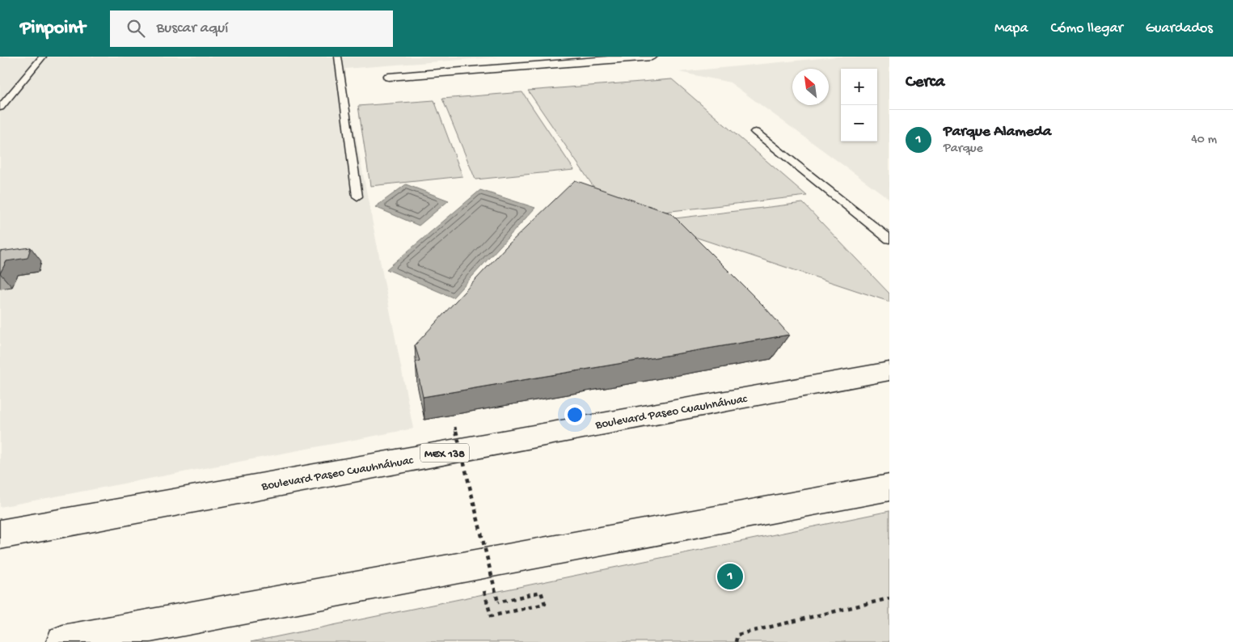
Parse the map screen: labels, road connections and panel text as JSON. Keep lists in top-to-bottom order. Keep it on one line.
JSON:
{"streets":{"main road":["Boulevard Paseo Cuauhnáhuac","MEX 138"]},"north":"top left","page":{"header":"Pinpoint","search":"Buscar aquí","nav":["Mapa","Cómo llegar","Guardados"],"heading":"Cerca","map_buttons":["+","−"],"list":[{"mark":"1","name":"Parque Alameda","note":"Parque","value":"40 m"}],"pins":"1"}}
